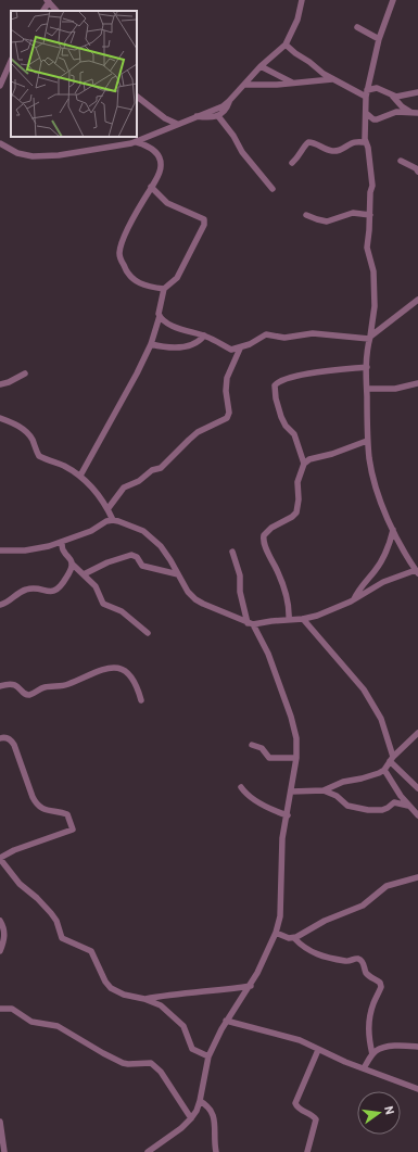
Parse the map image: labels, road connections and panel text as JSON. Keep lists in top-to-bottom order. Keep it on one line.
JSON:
{"north":"right"}
